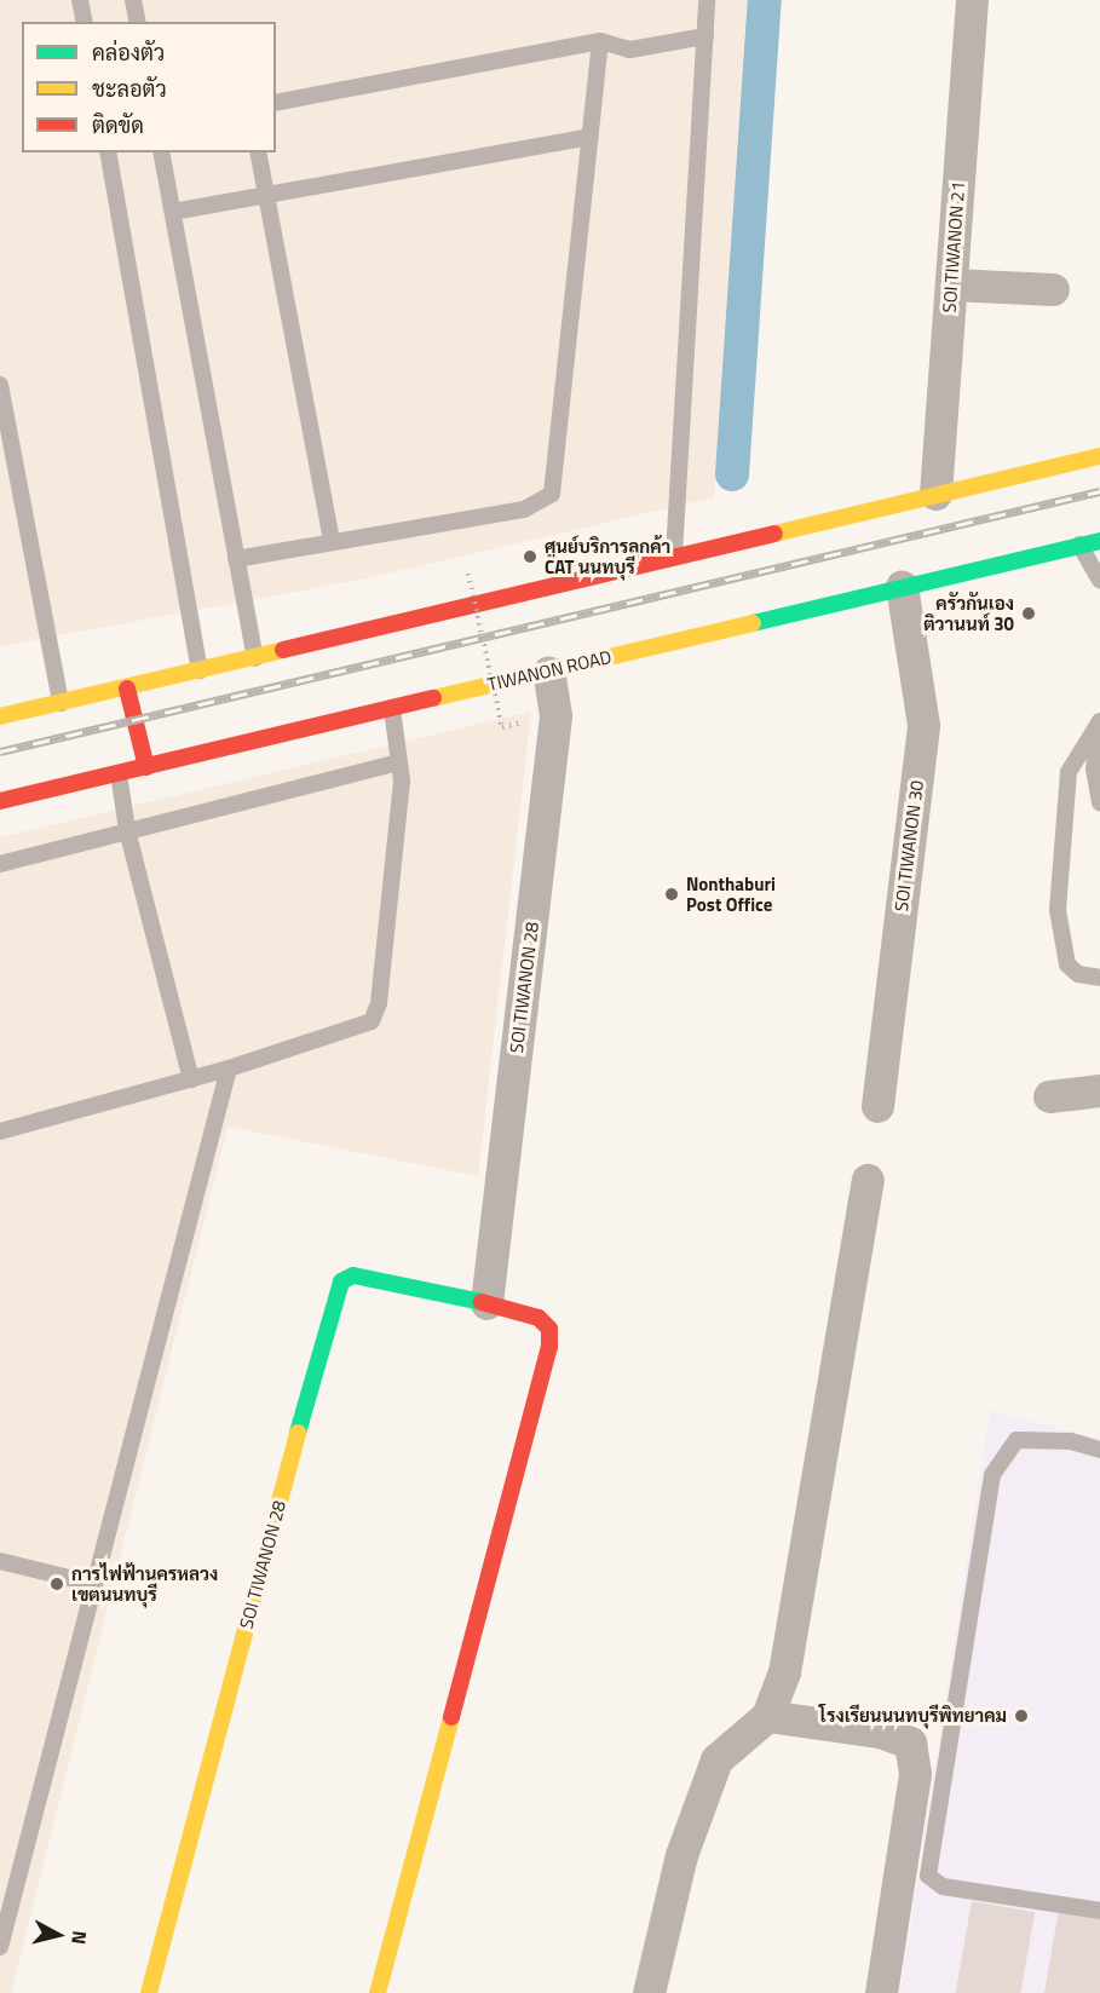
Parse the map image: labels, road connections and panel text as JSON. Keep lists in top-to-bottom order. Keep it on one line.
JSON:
{"streets":{"main road":["TIWANON ROAD","SOI TIWANON 28"],"street":["SOI TIWANON 21","SOI TIWANON 30"]},"crossings":[["TIWANON ROAD","SOI TIWANON 30"],["TIWANON ROAD","SOI TIWANON 28"]],"places":["ศูนย์บริการลูกค้า CAT นนทบุรี","ครัวกันเอง ติวานนท์ 30","Nonthaburi Post Office","การไฟฟ้านครหลวง เขตนนทบุรี","โรงเรียนนนทบุรีพิทยาคม"],"legend":["คล่องตัว","ชะลอตัว","ติดขัด"],"north":"right"}
